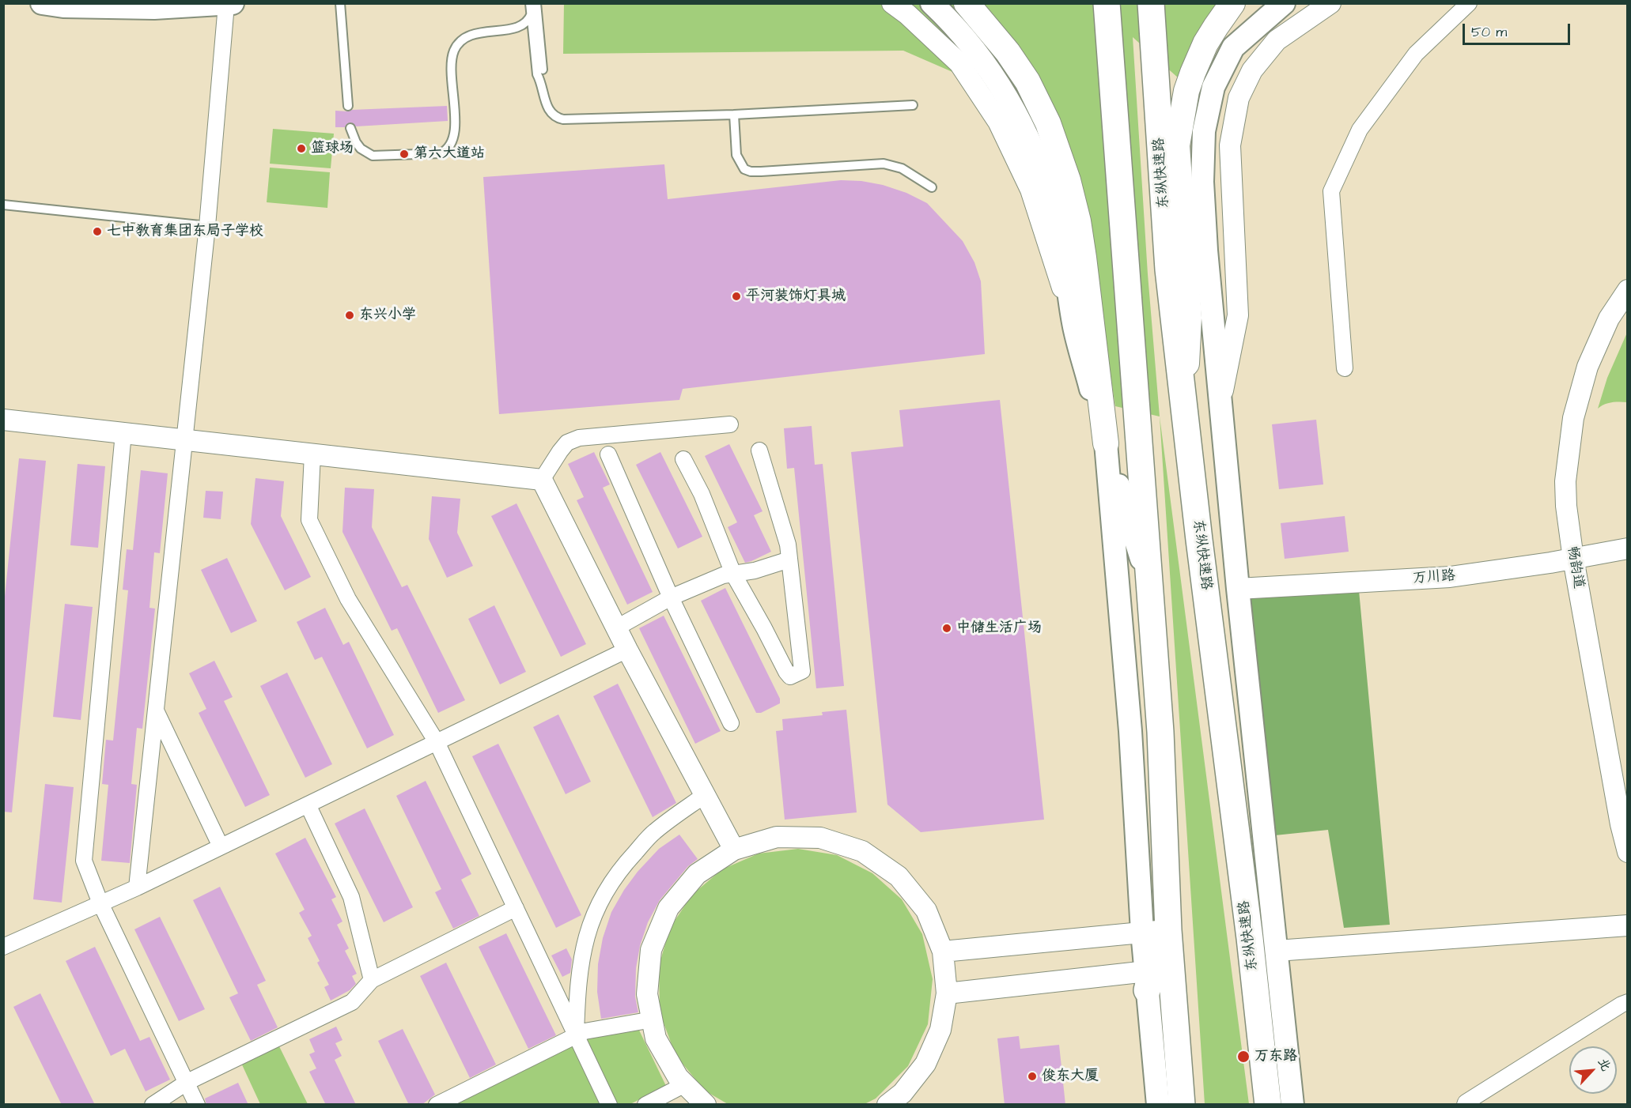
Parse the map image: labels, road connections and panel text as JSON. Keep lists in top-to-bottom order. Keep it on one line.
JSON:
{"streets":{"highway":["东纵快速路"],"street":["畅韵道","万川路"]},"crossings":[["畅韵道","万川路"]],"places":["篮球场","第六大道站","七中教育集团东局子学校","平河装饰灯具城","东兴小学","中储生活广场","万东路","俊东大厦"],"scale_bar":"50 m","north":"top right"}
